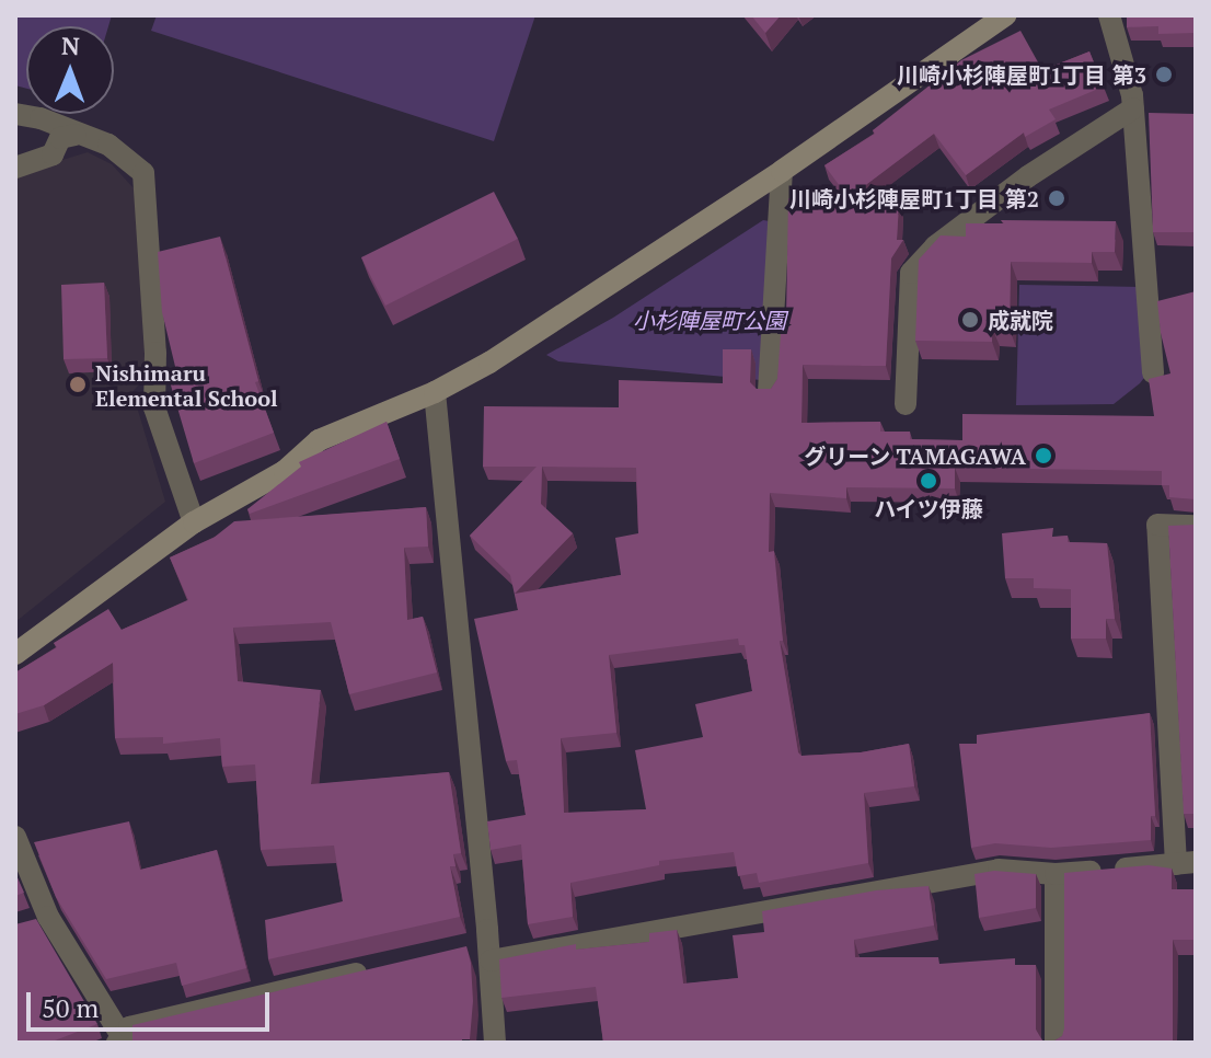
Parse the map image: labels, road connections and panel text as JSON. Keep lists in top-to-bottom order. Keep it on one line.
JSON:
{"parks":["小杉陣屋町公園"],"places":["川崎小杉陣屋町1丁目 第3","川崎小杉陣屋町1丁目 第2","成就院","Nishimaru Elemental School","グリーン TAMAGAWA","ハイツ伊藤"],"scale_bar":"50 m","north":"top"}
